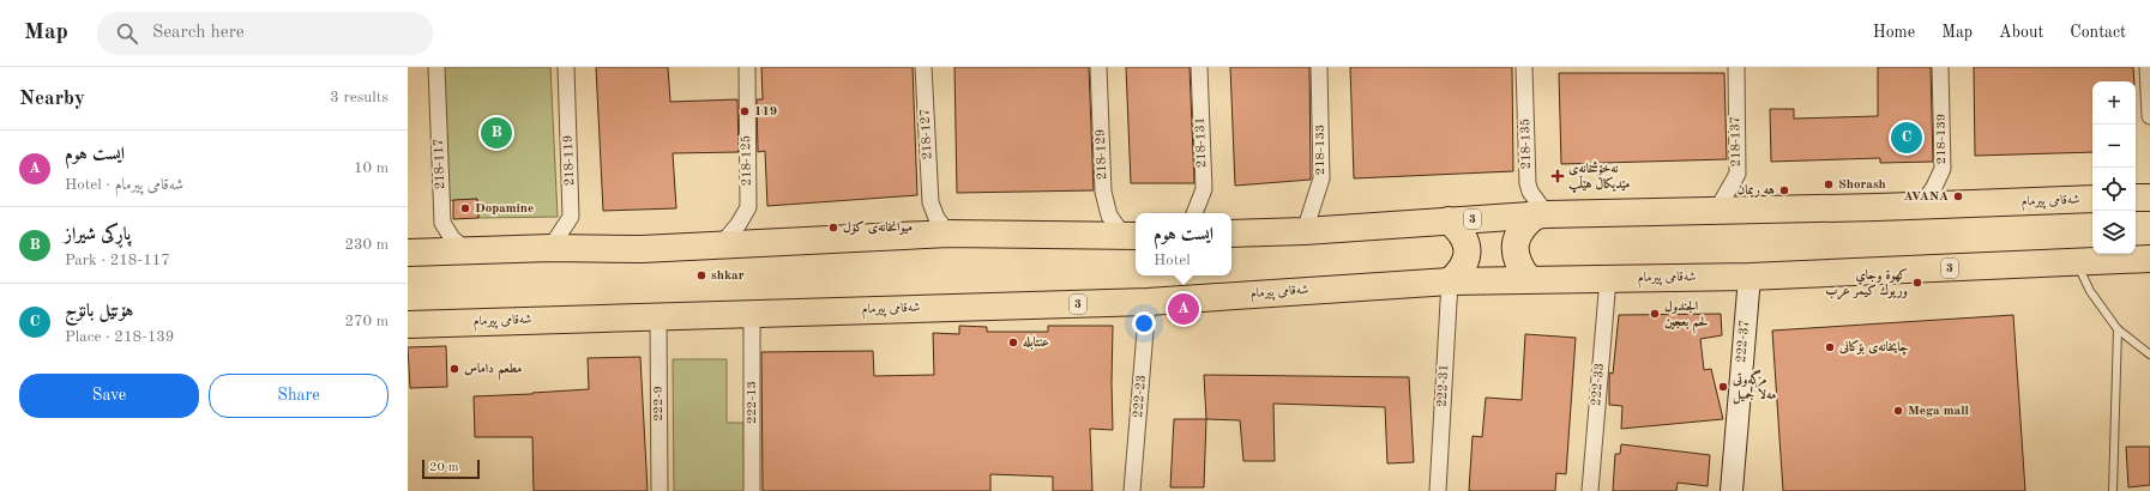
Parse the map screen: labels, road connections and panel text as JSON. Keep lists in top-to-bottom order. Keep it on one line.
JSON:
{"streets":{"highway":["شەقامی پیرمام","3"],"street":["218-127","218-139","218-137","218-131","218-135","218-133","218-129","218-119","218-125","218-117","222-37","222-33","222-31","222-23","222-13","222-9"]},"crossings":[["218-139","شەقامی پیرمام"],["218-137","شەقامی پیرمام"],["218-135","شەقامی پیرمام"],["218-133","شەقامی پیرمام"],["شەقامی پیرمام","222-37"],["شەقامی پیرمام","222-33"],["شەقامی پیرمام","222-31"],["شەقامی پیرمام","222-23"],["شەقامی پیرمام","222-13"],["شەقامی پیرمام","222-9"]],"places":{"other":["119","Shorash","هه ريمان","AVANA","Dopamine","میوانخانەی کۆل","shkar","كهوة وجاي وريوك كيمر عرب","الجندول لحم بعجين","عنتابله","چایخانەی بۆکانی","مطعم داماس","مزگەوتی مەلا جمیل","Mega mall"],"health":["نەخۆشخانەی مێدیکاڵ هێڵپ"]},"scale_bar":"20 m","page":{"header":"Map","search":"Search here","nav":["Home","Map","About","Contact"],"heading":["Nearby","3 results"],"map_buttons":["+","−"],"pins":["B","C","A"],"list":[{"mark":"A","name":"ايست هوم","note":"Hotel · شەقامی پیرمام","value":"10 m"},{"mark":"B","name":"پاڕکی شیراز","note":"Park · 218-117","value":"230 m"},{"mark":"C","name":"هۆتێل بانۆج","note":"Place · 218-139","value":"270 m"}],"popup":["ايست هوم","Hotel"],"buttons":["Save","Share"],"scale":"20 m"}}
